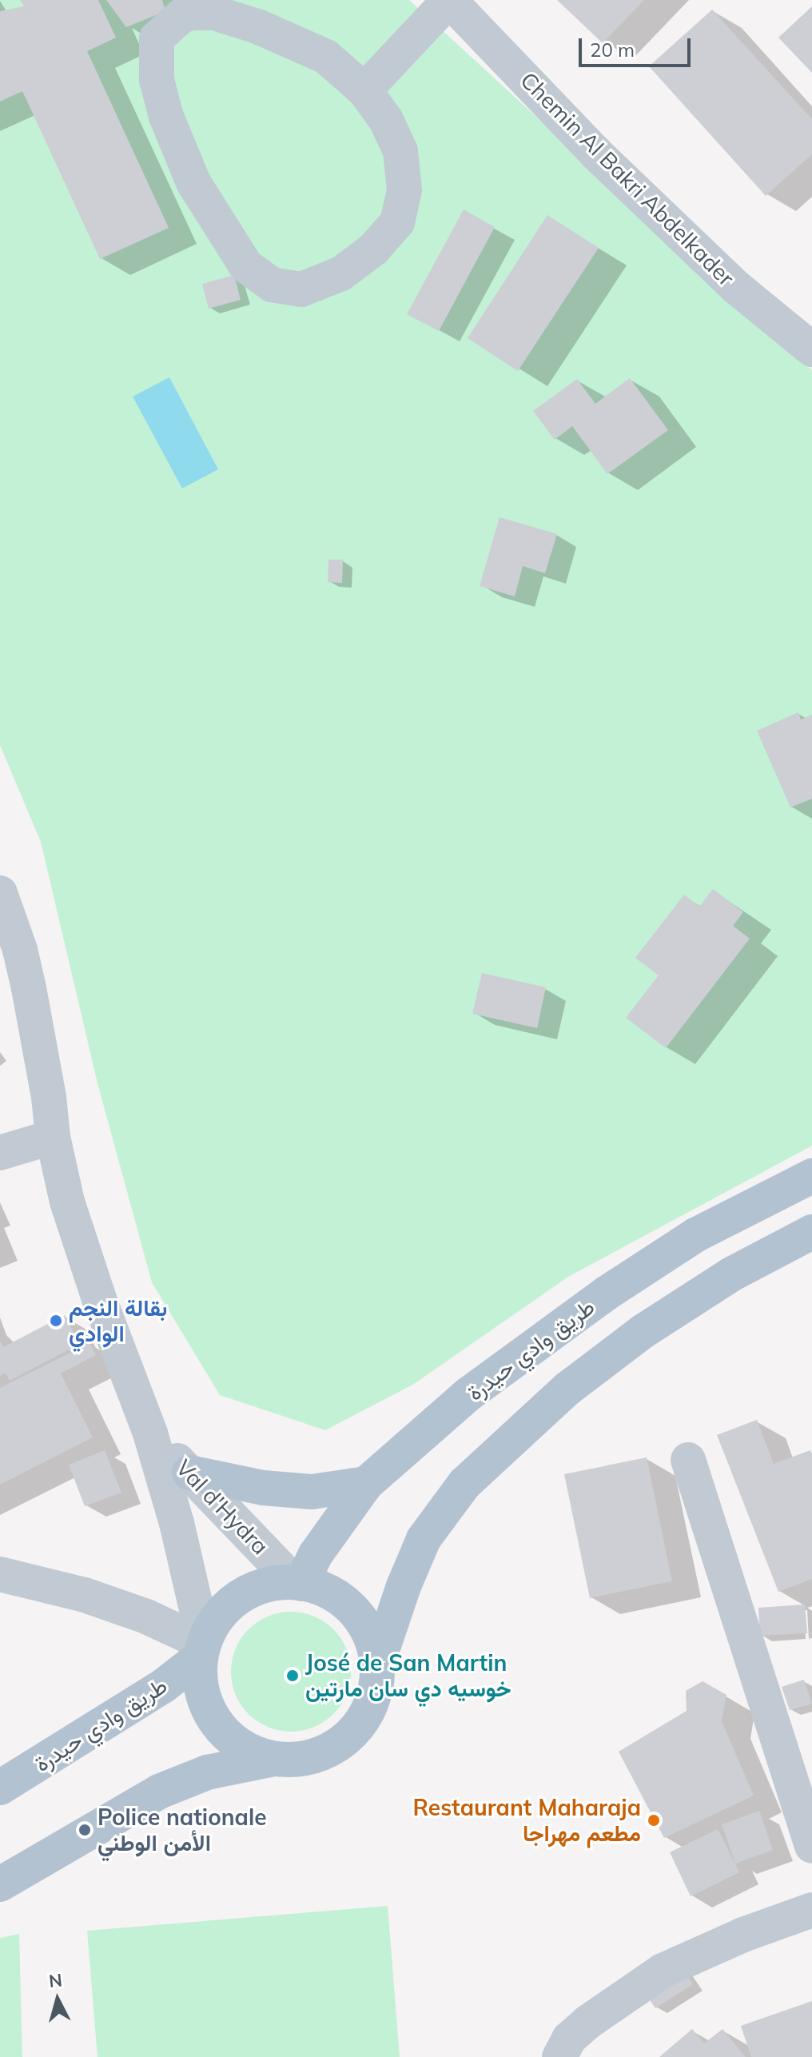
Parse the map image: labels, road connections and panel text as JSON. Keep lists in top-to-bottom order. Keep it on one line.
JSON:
{"streets":{"main road":["طريق وادي حيدرة"],"street":["Chemin Al Bakri Abdelkader","Val d'Hydra"]},"crossings":[["طريق وادي حيدرة","Val d'Hydra"]],"places":["بقالة النجم الوادي","José de San Martin خوسيه دي سان مارتين","Restaurant Maharaja مطعم مهراجا","Police nationale الأمن الوطني"],"scale_bar":"20 m","north":"top"}
